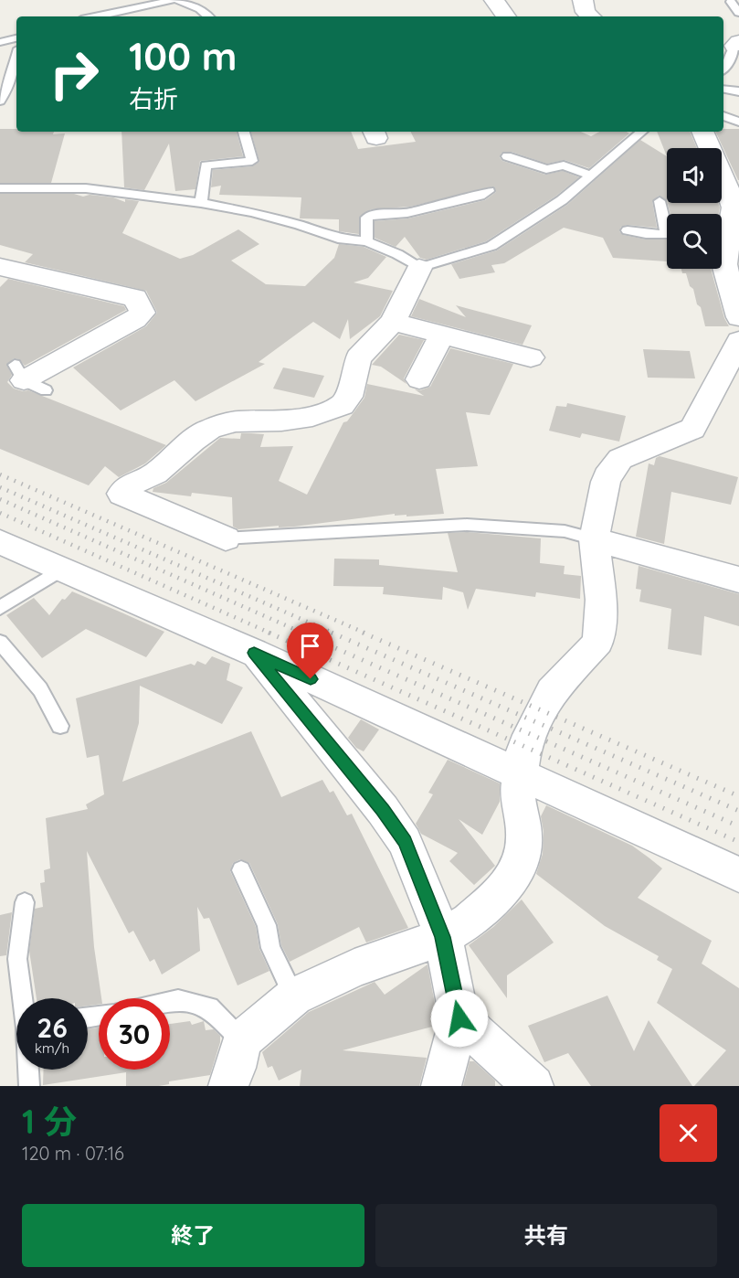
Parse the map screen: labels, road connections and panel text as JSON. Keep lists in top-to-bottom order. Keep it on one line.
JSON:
{"page":{"turn":["100 m","右折"],"speed":"26 km/h","limit":"30","heading":["1 分","120 m · 07:16"],"buttons":["終了","共有"]}}
